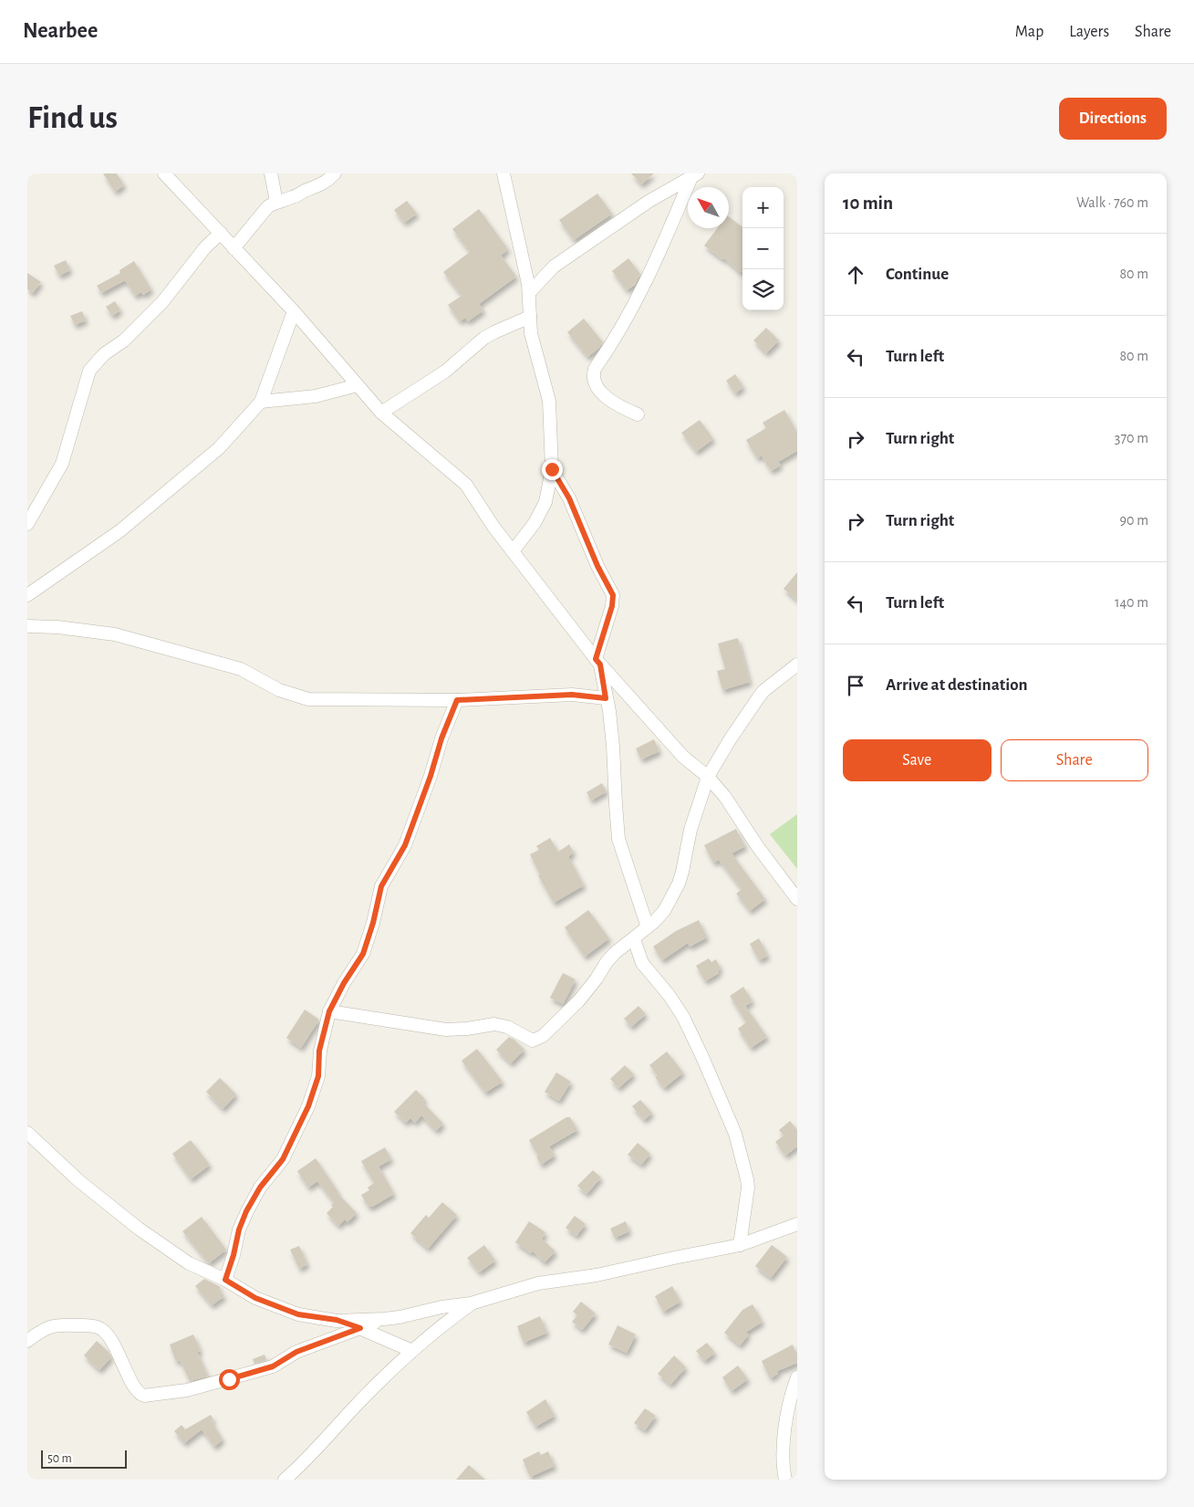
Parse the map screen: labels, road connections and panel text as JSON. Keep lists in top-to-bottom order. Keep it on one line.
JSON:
{"scale_bar":"50 m","north":"top left","page":{"header":"Nearbee","nav":["Map","Layers","Share"],"buttons":["Directions",["Save","Share"]],"title":"Find us","heading":["10 min","Walk · 760 m"],"map_buttons":["+","−"],"list":[["Continue","80 m"],["Turn left","80 m"],["Turn right","370 m"],["Turn right","90 m"],["Turn left","140 m"],"Arrive at destination"],"scale":"50 m"}}
